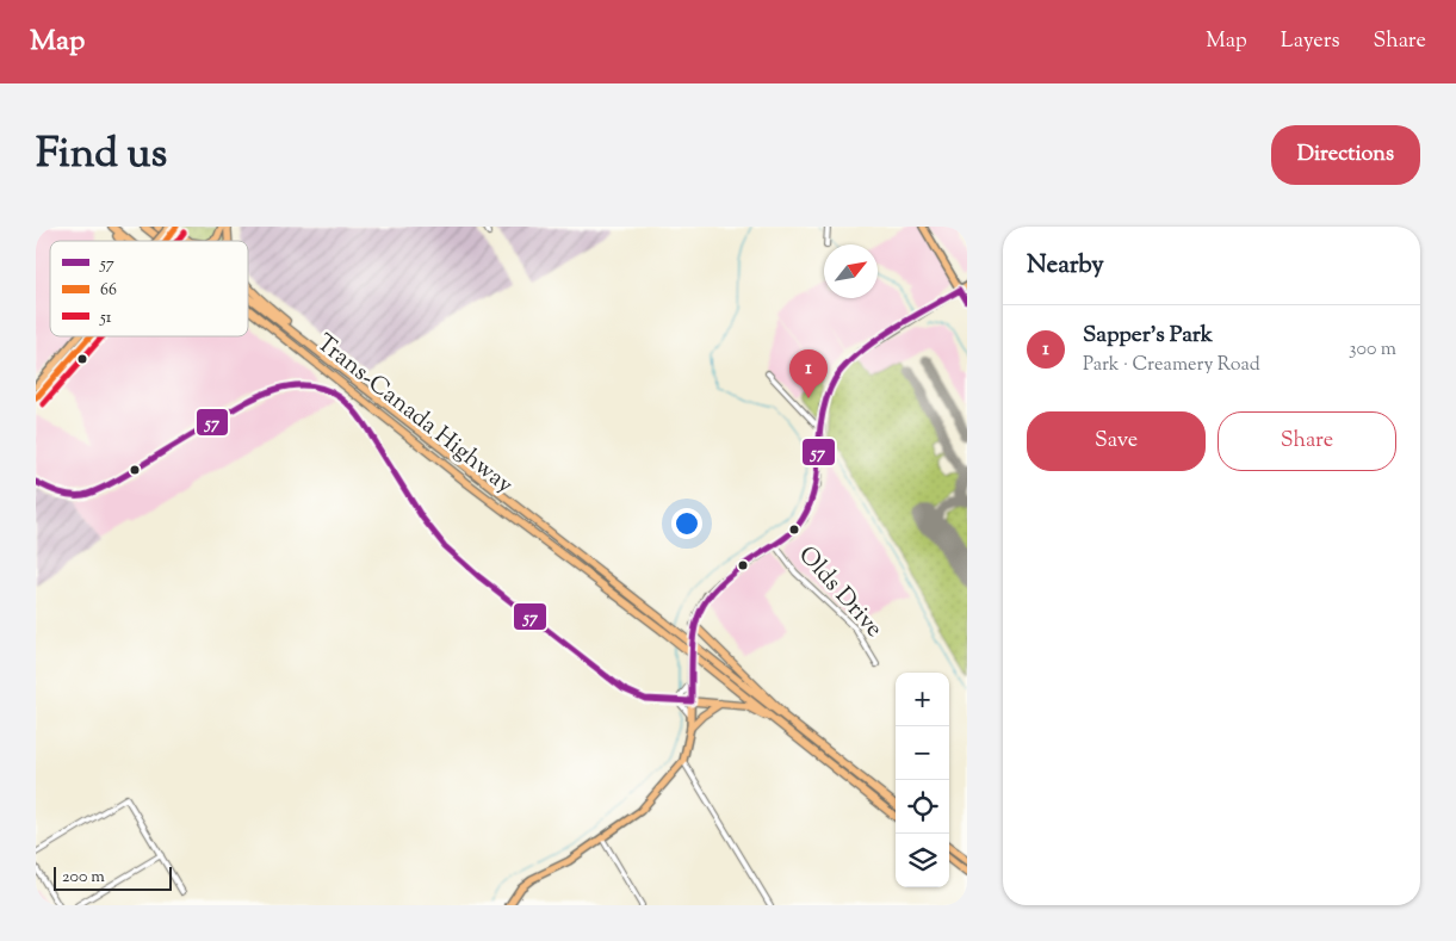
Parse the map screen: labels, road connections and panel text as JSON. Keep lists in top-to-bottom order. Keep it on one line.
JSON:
{"streets":{"highway":["Trans-Canada Highway"],"street":["Olds Drive"]},"lines":["transit line 66","transit line 51","transit line 57"],"legend":["57","66","51"],"scale_bar":"200 m","north":"top right","page":{"header":"Map","nav":["Map","Layers","Share"],"title":"Find us","buttons":["Directions",["Save","Share"]],"heading":"Nearby","list":[{"mark":"1","name":"Sapper's Park","note":"Park · Creamery Road","value":"300 m"}],"pins":"1","map_buttons":["+","−"],"scale":"200 m"}}
